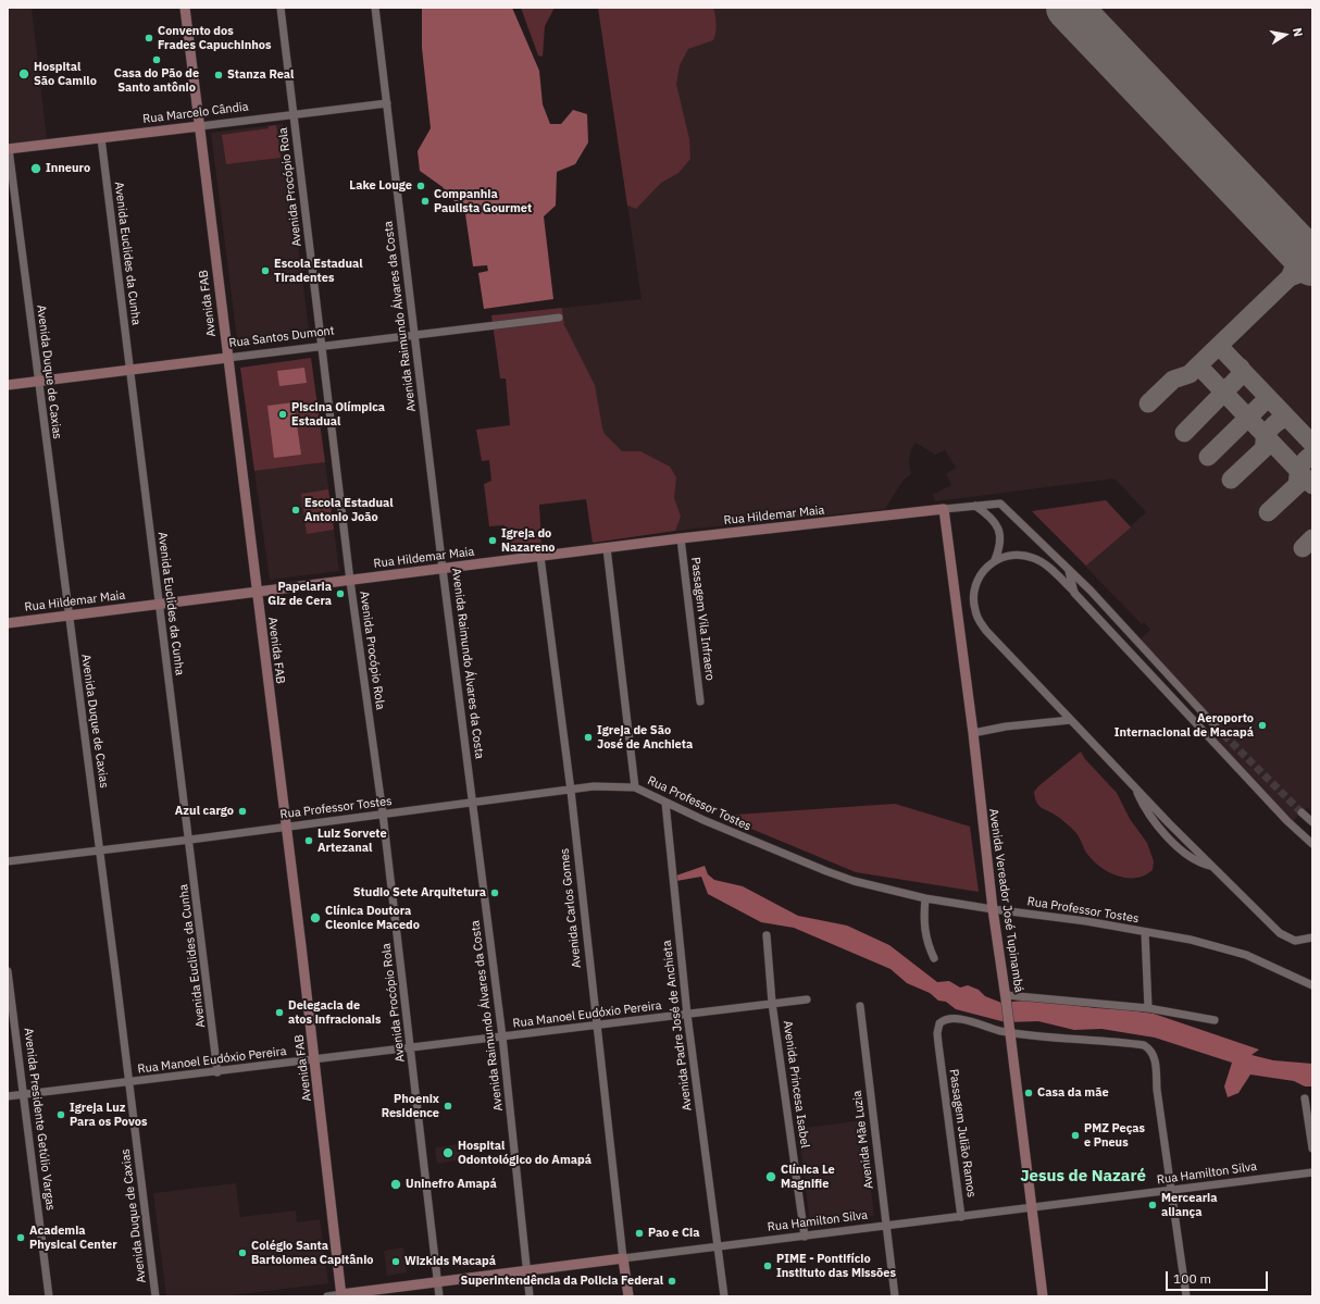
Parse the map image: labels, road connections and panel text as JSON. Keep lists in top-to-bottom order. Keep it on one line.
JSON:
{"streets":{"street":["Rua Marcelo Cândia","Avenida Procópio Rola","Avenida Euclides da Cunha","Avenida FAB","Avenida Raimundo Álvares da Costa","Rua Santos Dumont","Avenida Duque de Caxias","Rua Hildemar Maia","Passagem Vila Infraero","Rua Professor Tostes","Avenida Vereador José Tupinambá","Avenida Carlos Gomes","Rua Manoel Eudóxio Pereira","Avenida Padre José de Anchieta","Avenida Princesa Isabel","Avenida Presidente Getúlio Vargas","Passagem Julião Ramos","Avenida Mãe Luzia","Rua Hamilton Silva"]},"crossings":[["Rua Marcelo Cândia","Avenida Procópio Rola"],["Rua Marcelo Cândia","Avenida Euclides da Cunha"],["Rua Marcelo Cândia","Avenida FAB"],["Rua Marcelo Cândia","Avenida Raimundo Álvares da Costa"],["Rua Marcelo Cândia","Avenida Duque de Caxias"],["Avenida Procópio Rola","Rua Santos Dumont"],["Avenida Procópio Rola","Rua Hildemar Maia"],["Avenida Procópio Rola","Rua Professor Tostes"],["Avenida Procópio Rola","Rua Manoel Eudóxio Pereira"],["Avenida Procópio Rola","Rua Hamilton Silva"],["Avenida Euclides da Cunha","Rua Santos Dumont"],["Avenida Euclides da Cunha","Rua Hildemar Maia"],["Avenida Euclides da Cunha","Rua Professor Tostes"],["Avenida Euclides da Cunha","Rua Manoel Eudóxio Pereira"],["Avenida FAB","Rua Santos Dumont"],["Avenida FAB","Rua Hildemar Maia"],["Avenida FAB","Rua Professor Tostes"],["Avenida FAB","Rua Manoel Eudóxio Pereira"],["Avenida FAB","Rua Hamilton Silva"],["Avenida Raimundo Álvares da Costa","Rua Santos Dumont"],["Avenida Raimundo Álvares da Costa","Rua Hildemar Maia"],["Avenida Raimundo Álvares da Costa","Rua Professor Tostes"],["Avenida Raimundo Álvares da Costa","Rua Manoel Eudóxio Pereira"],["Avenida Raimundo Álvares da Costa","Rua Hamilton Silva"],["Rua Santos Dumont","Avenida Duque de Caxias"],["Avenida Duque de Caxias","Rua Hildemar Maia"],["Avenida Duque de Caxias","Rua Professor Tostes"],["Avenida Duque de Caxias","Rua Manoel Eudóxio Pereira"],["Rua Hildemar Maia","Passagem Vila Infraero"],["Rua Hildemar Maia","Avenida Vereador José Tupinambá"],["Rua Hildemar Maia","Avenida Carlos Gomes"],["Rua Professor Tostes","Avenida Vereador José Tupinambá"],["Rua Professor Tostes","Avenida Carlos Gomes"],["Rua Professor Tostes","Avenida Padre José de Anchieta"],["Avenida Vereador José Tupinambá","Passagem Julião Ramos"],["Avenida Vereador José Tupinambá","Rua Hamilton Silva"],["Avenida Carlos Gomes","Rua Manoel Eudóxio Pereira"],["Avenida Carlos Gomes","Rua Hamilton Silva"],["Rua Manoel Eudóxio Pereira","Avenida Padre José de Anchieta"],["Rua Manoel Eudóxio Pereira","Avenida Princesa Isabel"],["Rua Manoel Eudóxio Pereira","Avenida Presidente Getúlio Vargas"],["Avenida Padre José de Anchieta","Rua Hamilton Silva"],["Avenida Princesa Isabel","Rua Hamilton Silva"],["Passagem Julião Ramos","Rua Hamilton Silva"],["Avenida Mãe Luzia","Rua Hamilton Silva"]],"districts":["Jesus de Nazaré"],"places":["Convento dos Frades Capuchinhos","Casa do Pão de Santo antônio","Hospital São Camilo","Stanza Real","Inneuro","Lake Louge","Companhia Paulista Gourmet","Escola Estadual Tiradentes","Piscina Olímpica Estadual","Escola Estadual Antonio João","Igreja do Nazareno","Papelaria Giz de Cera","Aeroporto Internacional de Macapá","Igreja de São José de Anchieta","Azul cargo","Luiz Sorvete Artezanal","Studio Sete Arquitetura","Clínica Doutora Cleonice Macedo","Delegacia de atos infracionais","Casa da mãe","Phoenix Residence","Igreja Luz Para os Povos","PMZ Peças e Pneus","Hospital Odontológico do Amapá","Clínica Le Magnifie","Uninefro Amapá","Mercearia aliança","Pao e Cia","Academia Physical Center","Colégio Santa Bartolomea Capitânio","Wizkids Macapá","PIME - Pontifício Instituto das Missões","Superintendência da Policia Federal"],"scale_bar":"100 m","north":"right"}
